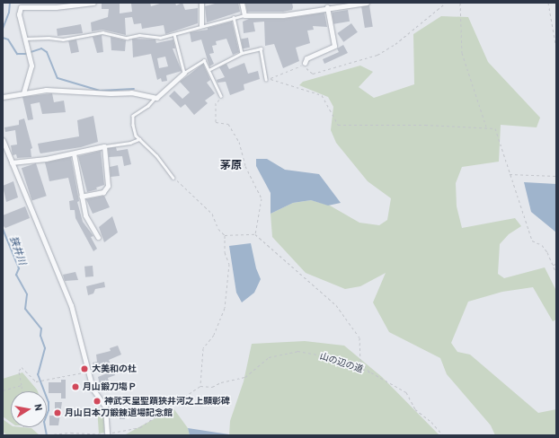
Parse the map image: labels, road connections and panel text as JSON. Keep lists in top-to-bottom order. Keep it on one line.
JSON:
{"streets":{"path":["山の辺の道"]},"districts":["茅原"],"water":["狭井川"],"places":["大美和の杜","月山鍛刀塲Ｐ","神武天皇聖蹟狹井河之上顯彰碑","月山日本刀鍛錬道場記念館"],"north":"right"}
